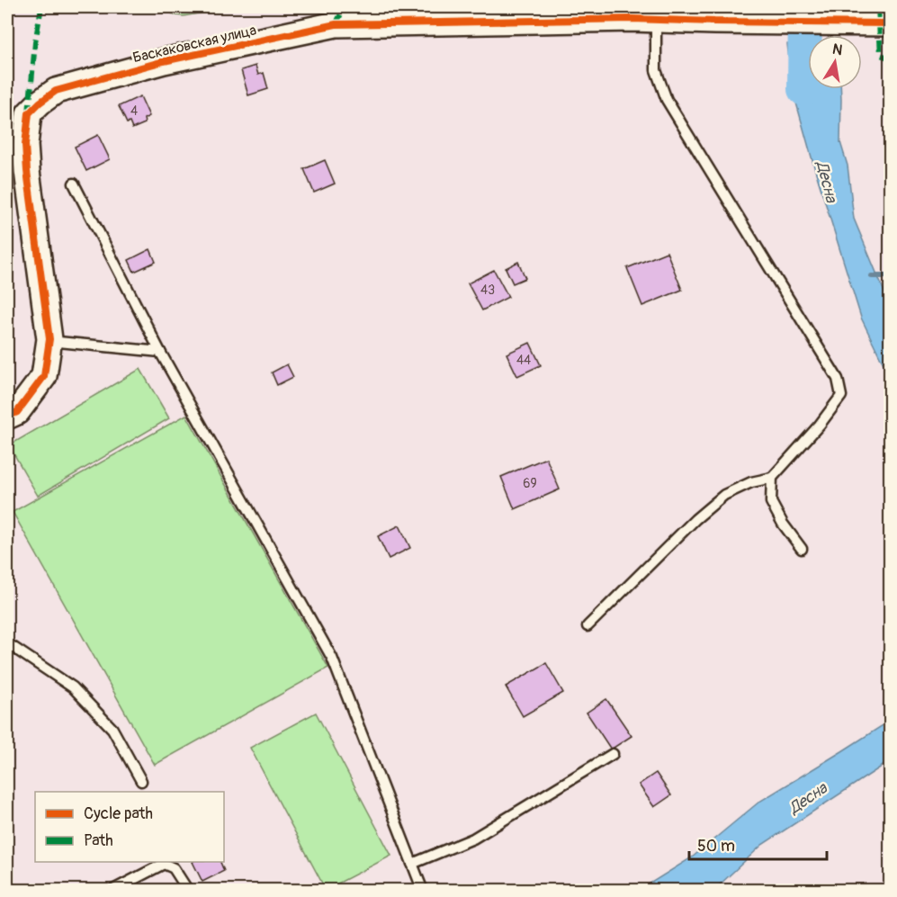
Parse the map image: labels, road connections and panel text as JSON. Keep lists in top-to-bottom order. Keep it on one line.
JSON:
{"streets":{"street":["Баскаковская улица"]},"water":["Десна"],"house_numbers":["4","43","44","69"],"legend":["Cycle path","Path"],"scale_bar":"50 m","north":"top"}
